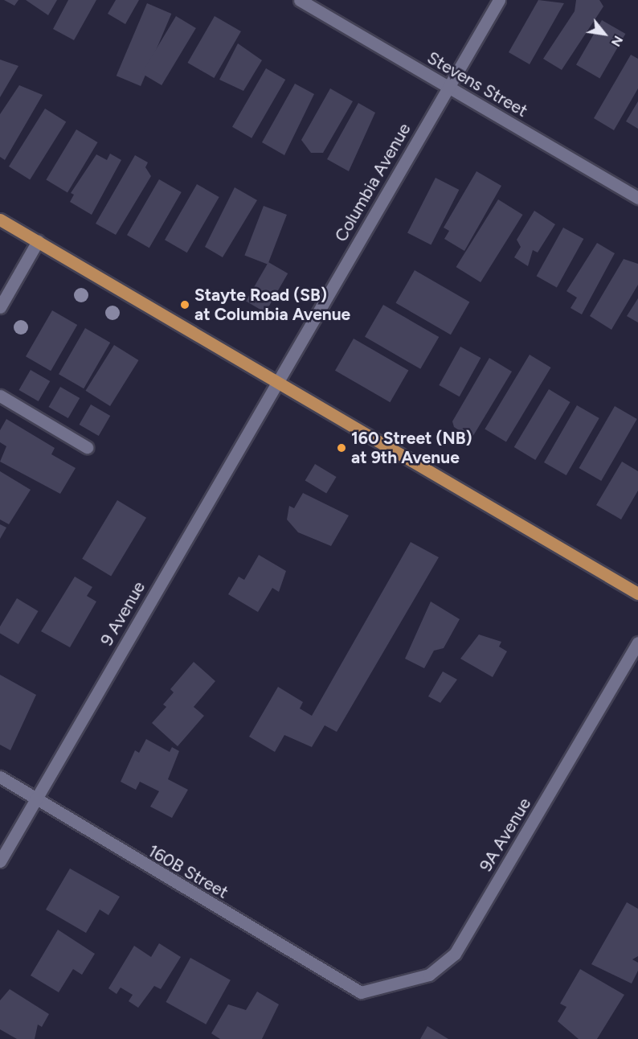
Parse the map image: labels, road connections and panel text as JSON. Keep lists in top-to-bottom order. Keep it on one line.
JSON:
{"streets":{"street":["Stevens Street","Columbia Avenue","9 Avenue","9A Avenue","160B Street"]},"crossings":[["Stevens Street","Columbia Avenue"],["Columbia Avenue","9 Avenue"],["9 Avenue","160B Street"],["9A Avenue","160B Street"]],"places":["Stayte Road (SB) at Columbia Avenue","160 Street (NB) at 9th Avenue"],"north":"bottom right"}
